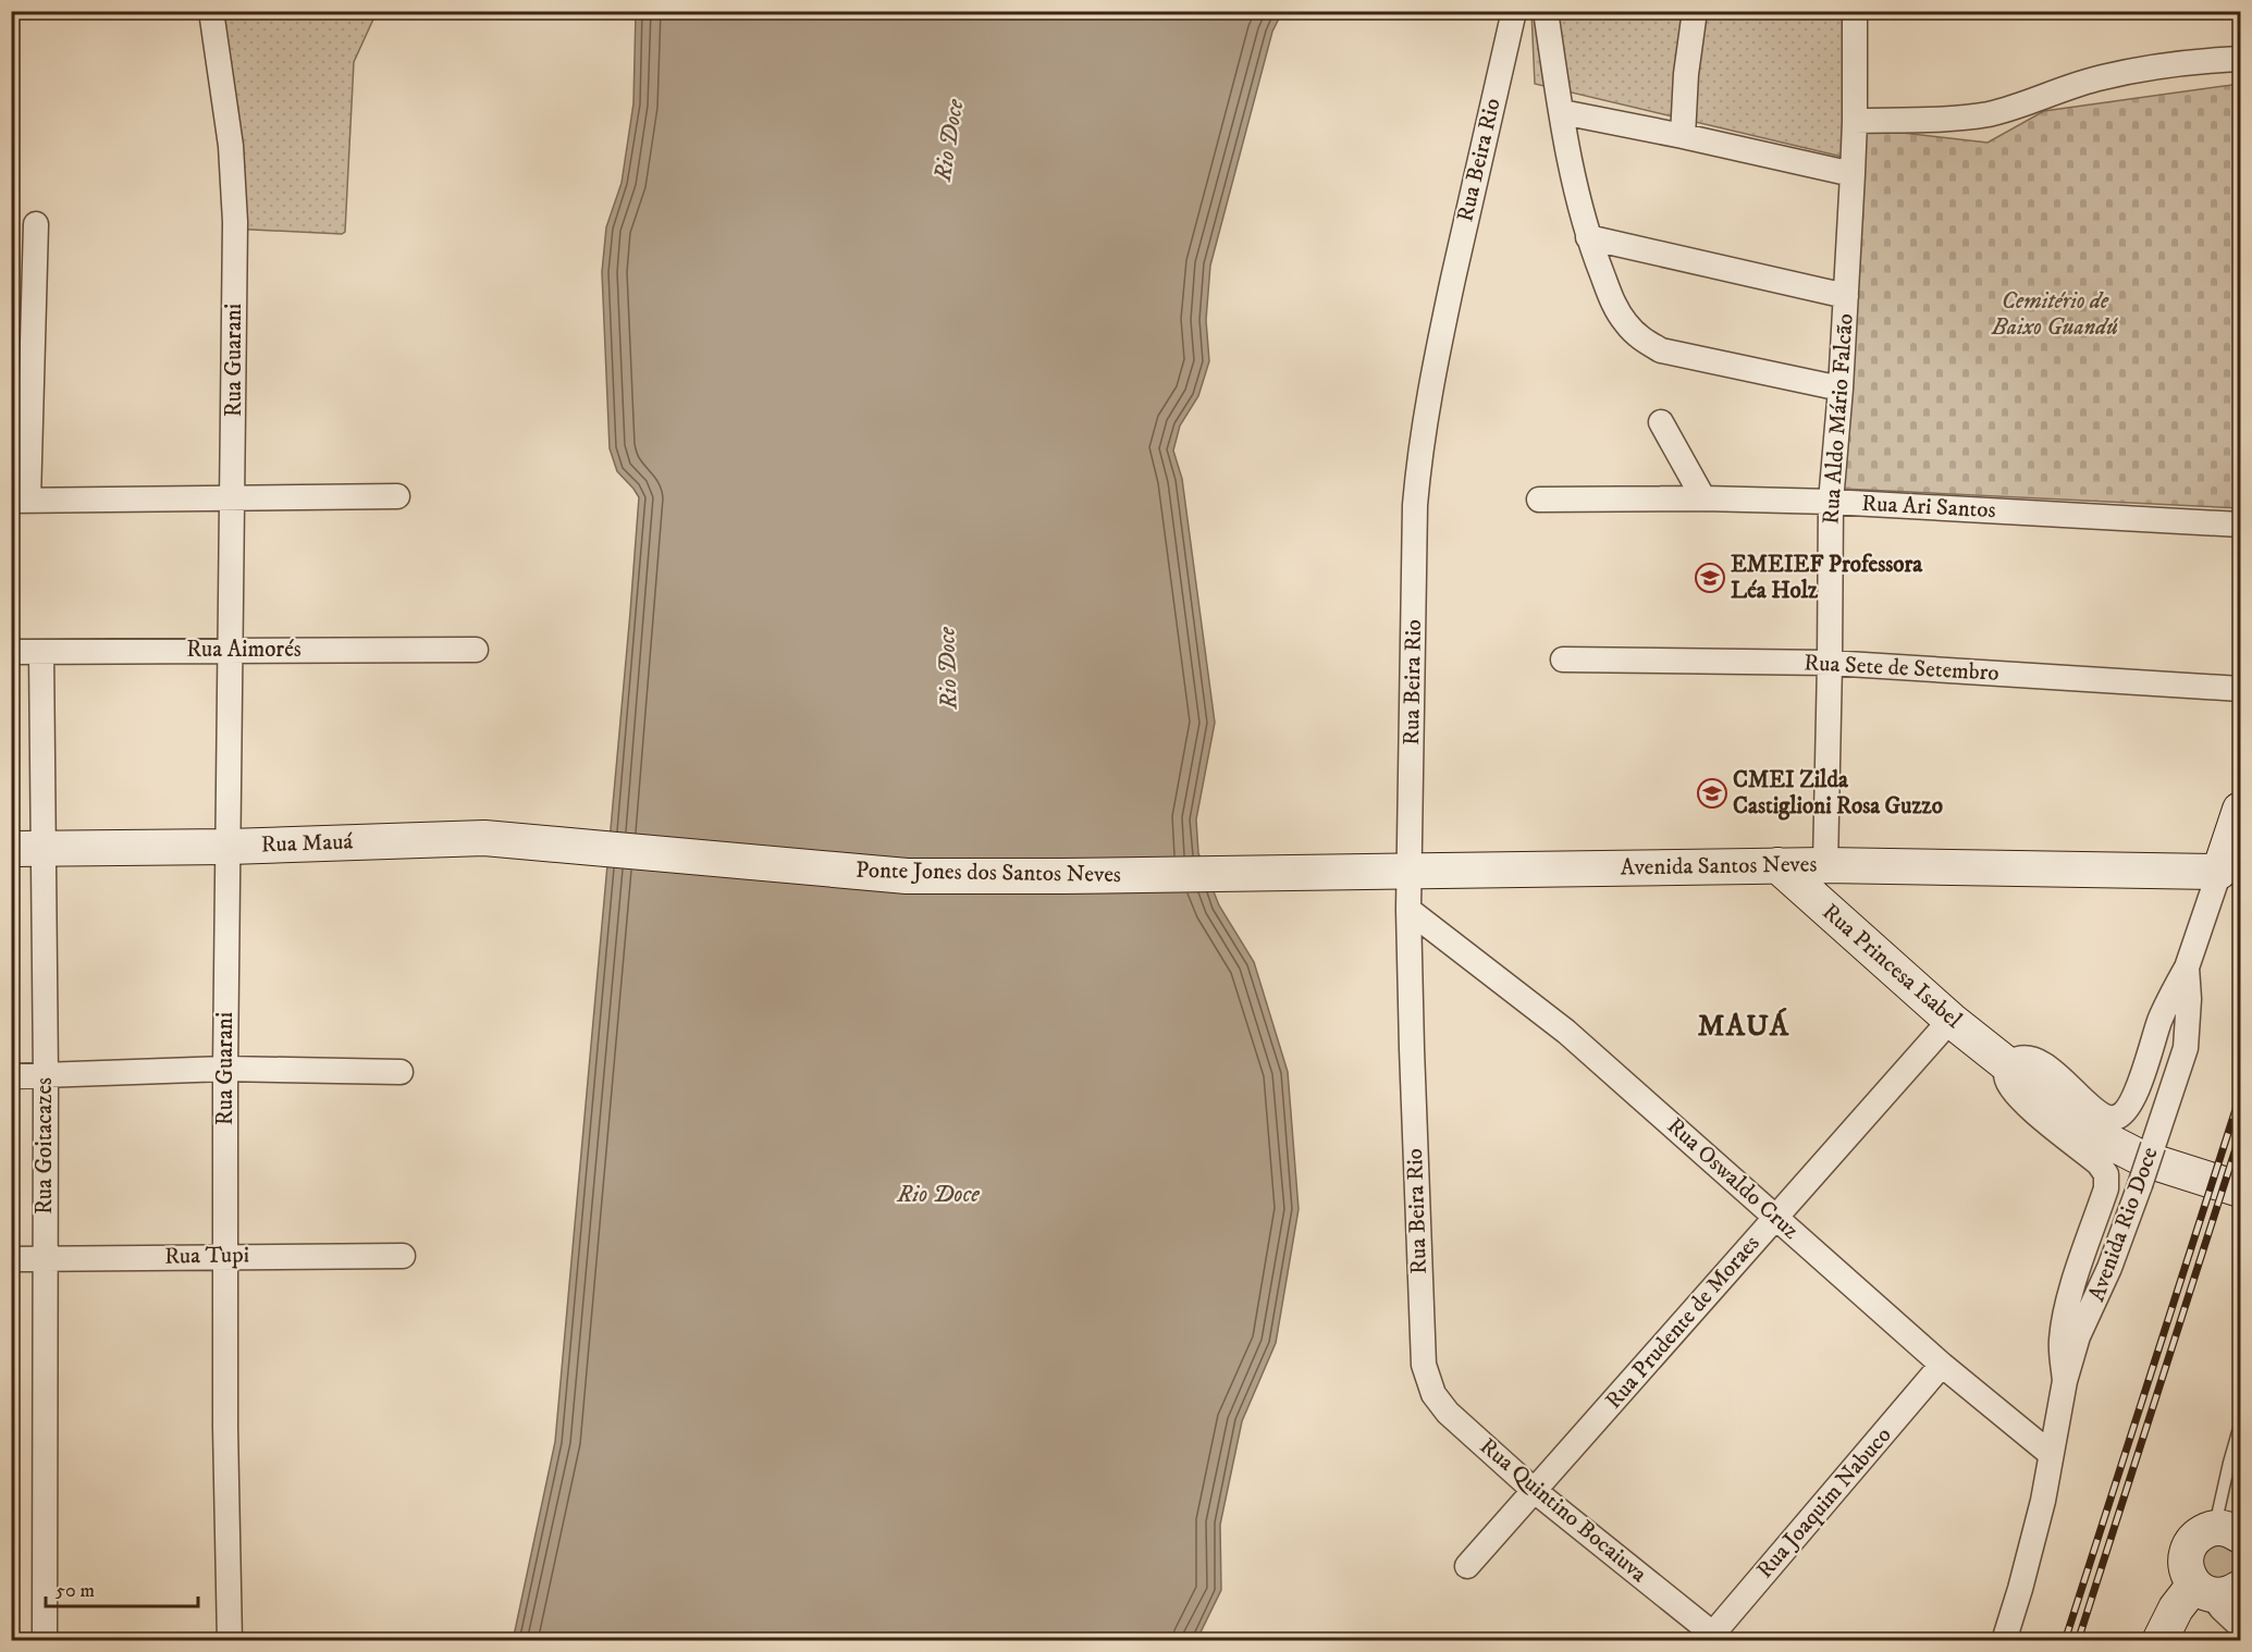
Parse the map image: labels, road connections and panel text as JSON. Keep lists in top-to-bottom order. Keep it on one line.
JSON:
{"streets":{"street":["Rua Beira Rio","Rua Guarani","Rua Aldo Mário Falcão","Rua Ari Santos","Rua Aimorés","Rua Sete de Setembro","Rua Mauá","Avenida Santos Neves","Ponte Jones dos Santos Neves","Rua Princesa Isabel","Rua Goitacazes","Rua Oswaldo Cruz","Avenida Rio Doce","Rua Tupi","Rua Prudente de Moraes","Rua Joaquim Nabuco","Rua Quintino Bocaiuva"]},"crossings":[["Rua Beira Rio","Avenida Santos Neves"],["Rua Beira Rio","Rua Oswaldo Cruz"],["Rua Beira Rio","Rua Quintino Bocaiuva"],["Rua Guarani","Rua Aimorés"],["Rua Guarani","Rua Mauá"],["Rua Guarani","Rua Tupi"],["Rua Aldo Mário Falcão","Rua Ari Santos"],["Rua Aldo Mário Falcão","Rua Sete de Setembro"],["Rua Aldo Mário Falcão","Avenida Santos Neves"],["Rua Aimorés","Rua Goitacazes"],["Rua Mauá","Ponte Jones dos Santos Neves"],["Rua Mauá","Rua Goitacazes"],["Avenida Santos Neves","Ponte Jones dos Santos Neves"],["Avenida Santos Neves","Rua Princesa Isabel"],["Avenida Santos Neves","Avenida Rio Doce"],["Rua Princesa Isabel","Rua Prudente de Moraes"],["Rua Goitacazes","Rua Tupi"],["Rua Oswaldo Cruz","Avenida Rio Doce"],["Rua Oswaldo Cruz","Rua Prudente de Moraes"],["Rua Oswaldo Cruz","Rua Joaquim Nabuco"],["Rua Prudente de Moraes","Rua Quintino Bocaiuva"],["Rua Joaquim Nabuco","Rua Quintino Bocaiuva"]],"districts":["MAUÁ"],"water":["Rio Doce"],"parks":["Cemitério de Baixo Guandú"],"places":{"school or university":["EMEIEF Professora Léa Holz","CMEI Zilda Castiglioni Rosa Guzzo"]},"scale_bar":"50 m"}
